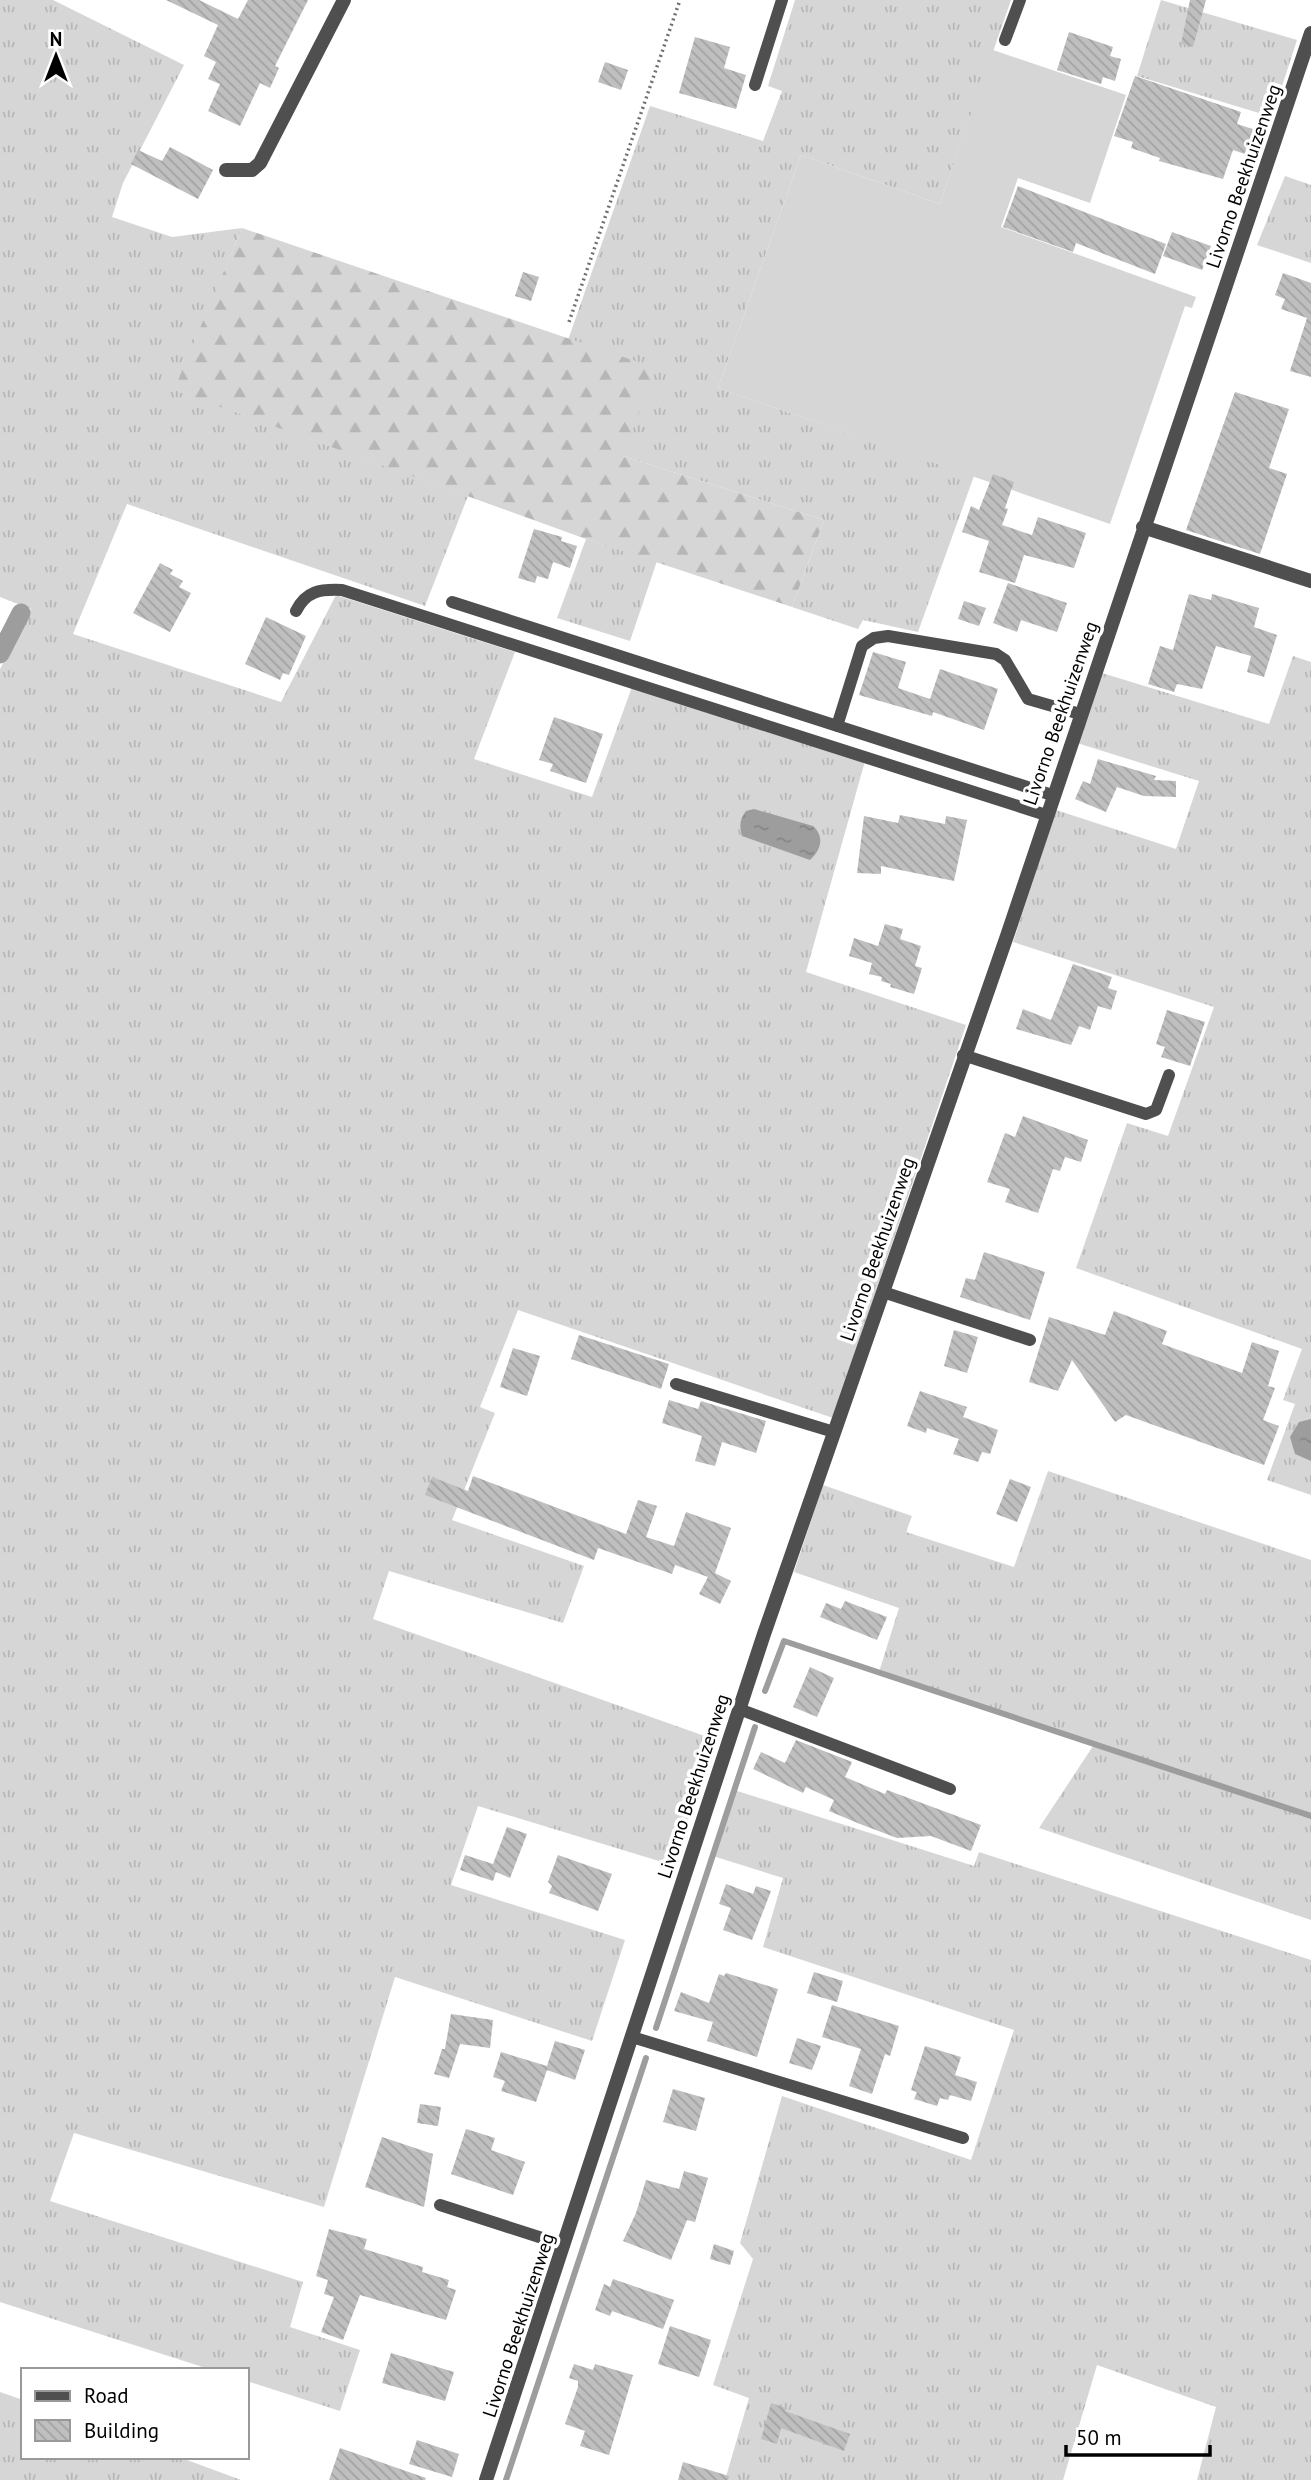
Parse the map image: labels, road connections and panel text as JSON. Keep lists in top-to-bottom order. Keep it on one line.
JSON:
{"streets":{"street":["Livorno Beekhuizenweg"]},"legend":["Road","Building"],"scale_bar":"50 m","north":"top"}
